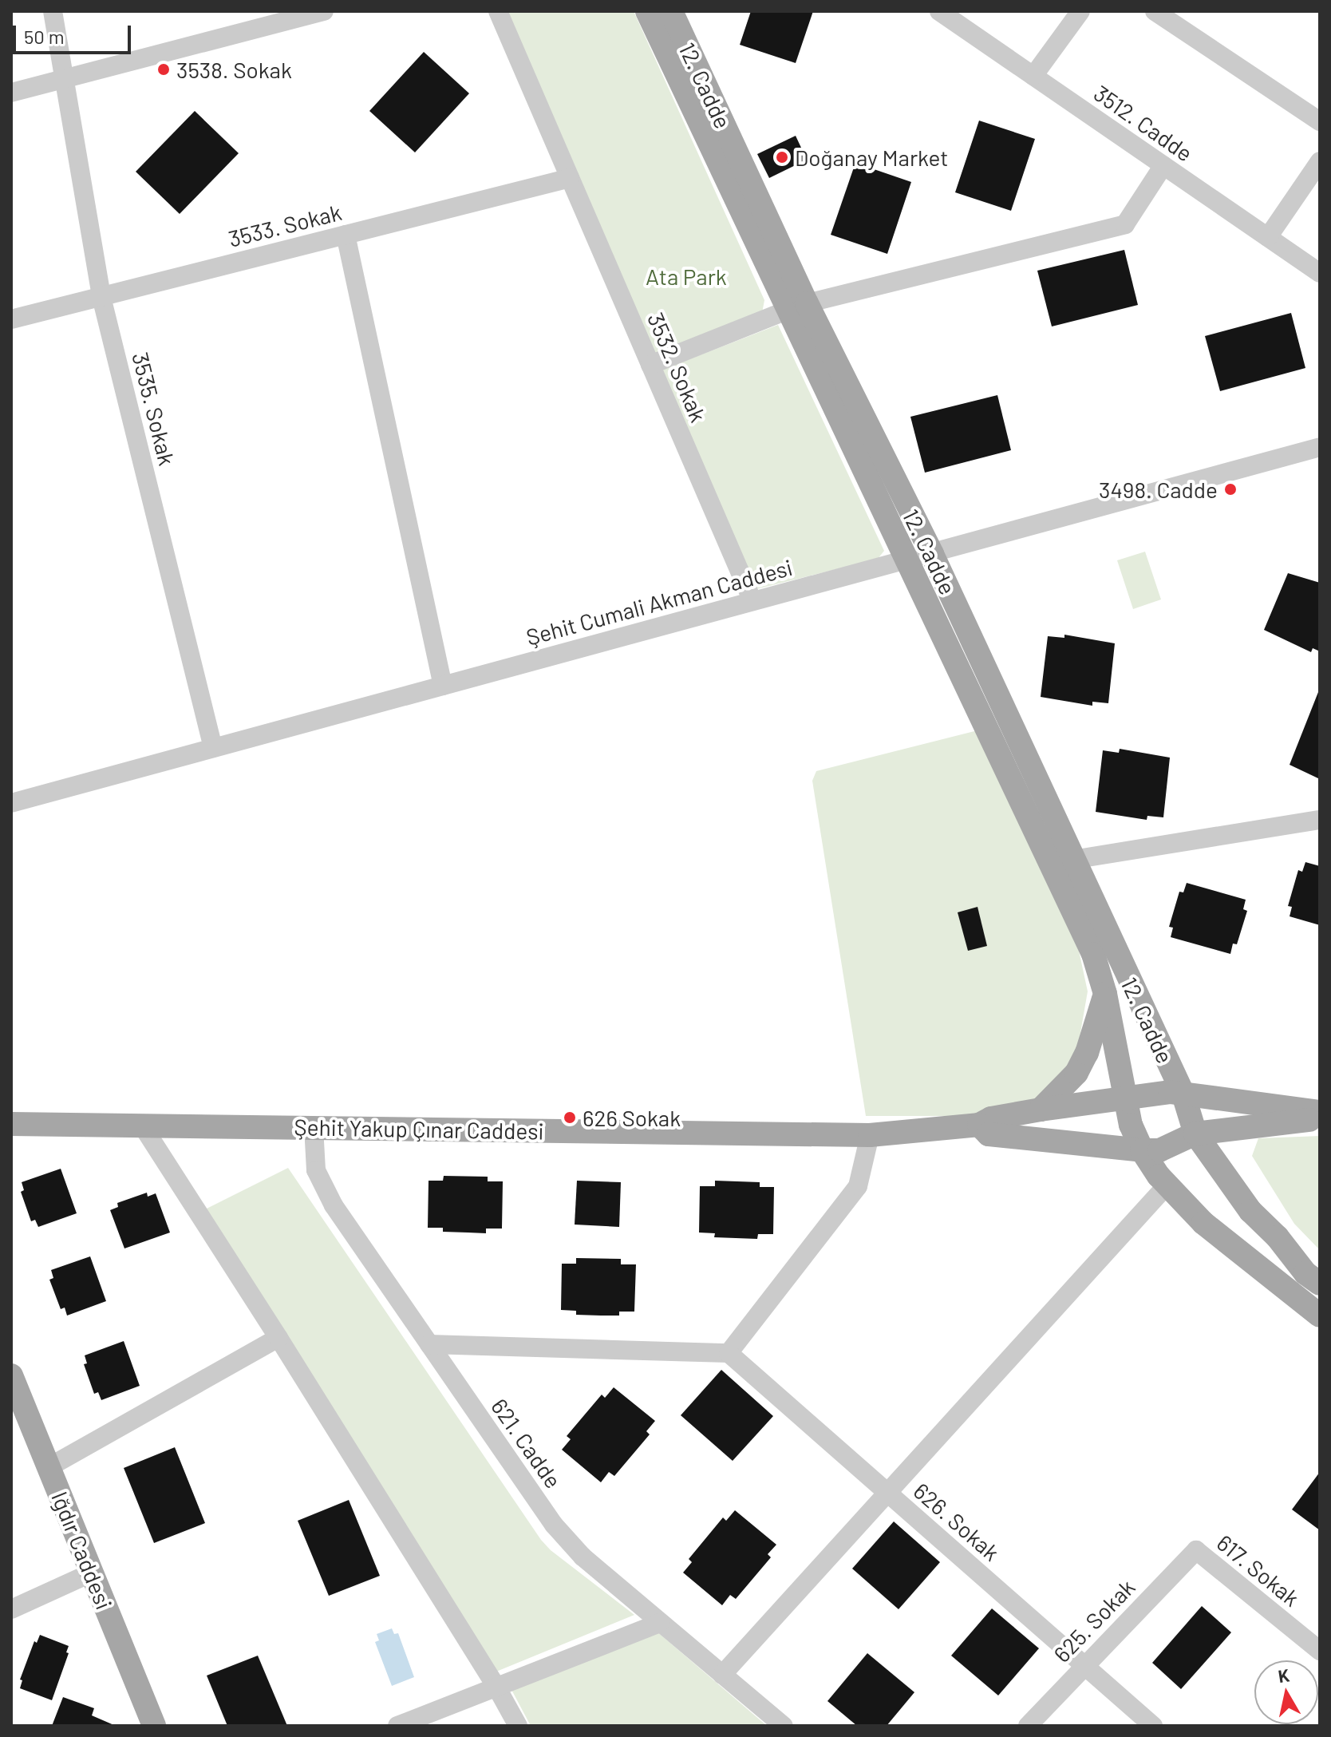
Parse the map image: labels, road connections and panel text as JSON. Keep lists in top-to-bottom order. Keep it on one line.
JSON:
{"streets":{"main road":["12. Cadde","Şehit Yakup Çınar Caddesi","Iğdır Caddesi"],"street":["3512. Cadde","3533. Sokak","3532. Sokak","3535. Sokak","Şehit Cumali Akman Caddesi","621. Cadde","626. Sokak","617. Sokak","625. Sokak"]},"crossings":[["12. Cadde","Şehit Cumali Akman Caddesi"],["12. Cadde","Şehit Yakup Çınar Caddesi"],["3533. Sokak","3532. Sokak"],["3533. Sokak","3535. Sokak"],["3532. Sokak","Şehit Cumali Akman Caddesi"],["3535. Sokak","Şehit Cumali Akman Caddesi"],["Şehit Yakup Çınar Caddesi","621. Cadde"],["626. Sokak","625. Sokak"],["617. Sokak","625. Sokak"]],"parks":["Ata Park"],"places":["3538. Sokak","Doğanay Market","3498. Cadde","626 Sokak"],"scale_bar":"50 m","north":"top"}
